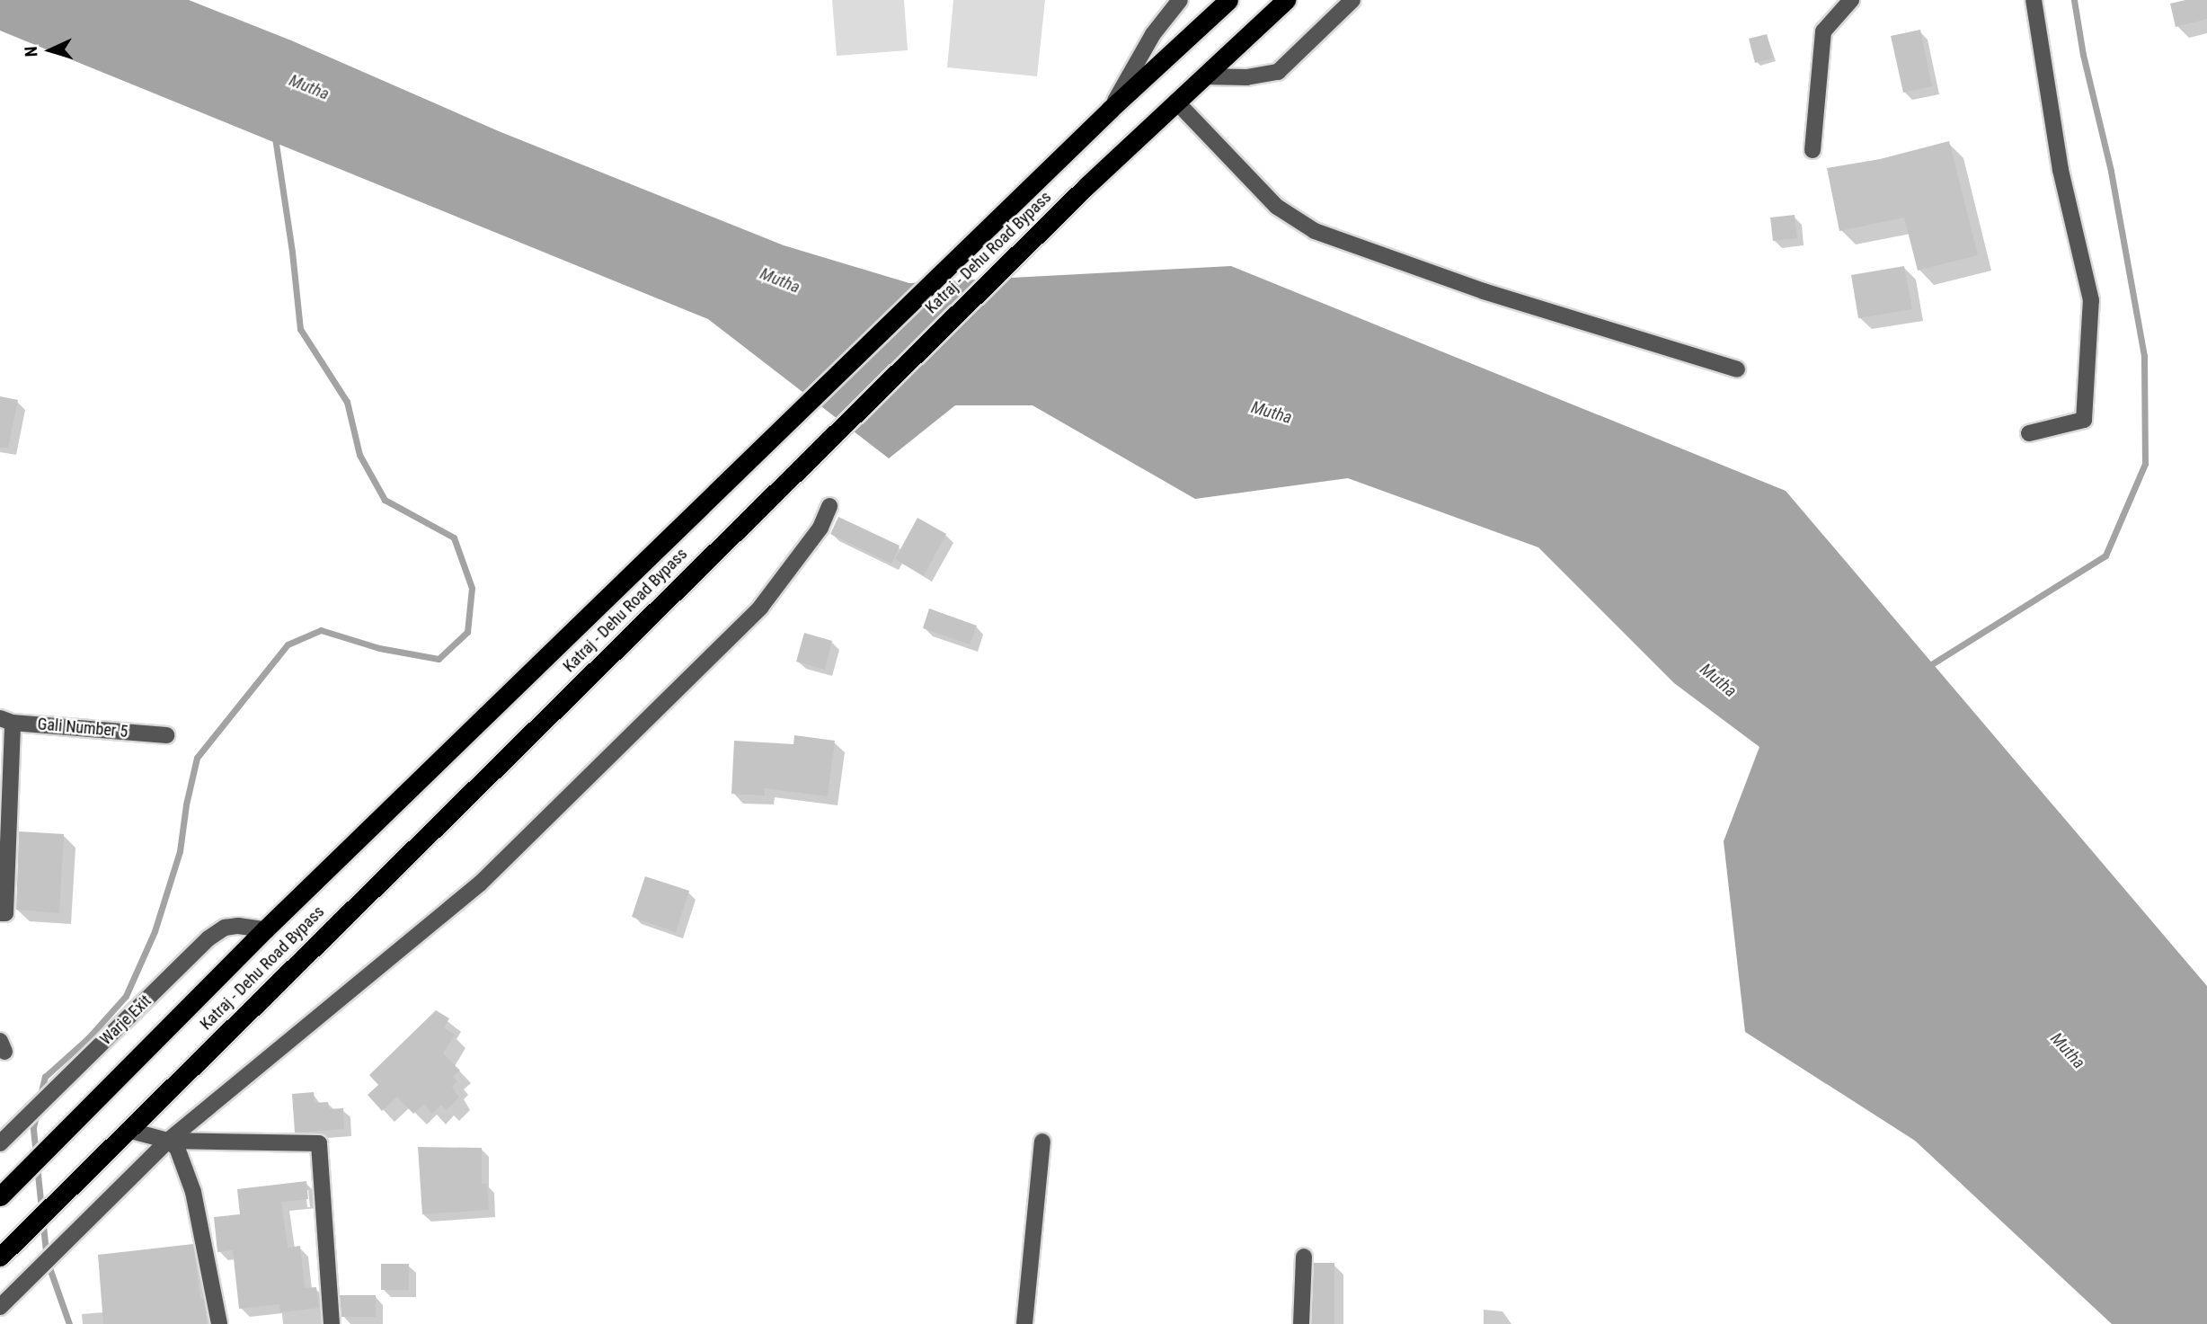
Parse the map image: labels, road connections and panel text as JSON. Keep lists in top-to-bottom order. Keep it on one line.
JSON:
{"streets":{"highway":["Katraj - Dehu Road Bypass"],"street":["Gali Number 5","Warje Exit"]},"crossings":[["Katraj - Dehu Road Bypass","Warje Exit"]],"water":["Mutha"],"north":"left"}
